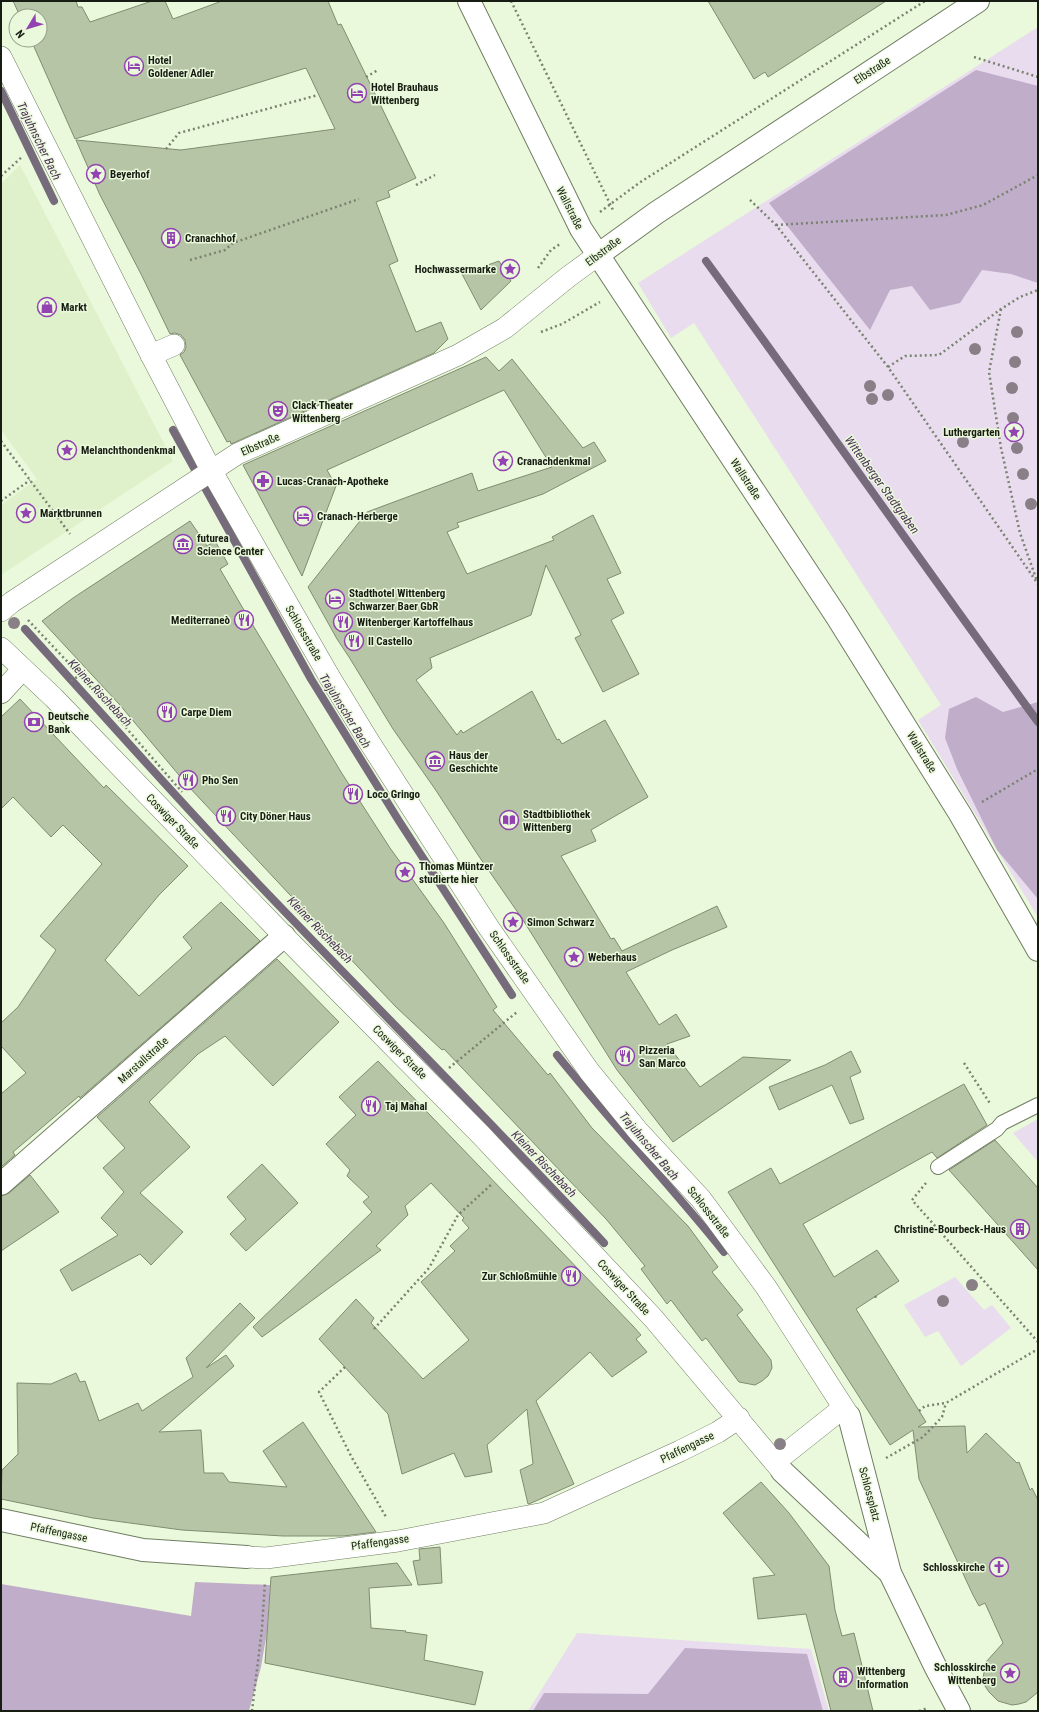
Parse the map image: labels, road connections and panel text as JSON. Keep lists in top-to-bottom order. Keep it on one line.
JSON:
{"streets":{"street":["Elbstraße","Wallstraße","Schlossstraße","Coswiger Straße","Marstallstraße","Pfaffengasse","Schlossplatz"]},"crossings":[["Elbstraße","Wallstraße"],["Elbstraße","Schlossstraße"],["Schlossstraße","Schlossplatz"],["Coswiger Straße","Marstallstraße"],["Coswiger Straße","Pfaffengasse"],["Coswiger Straße","Schlossplatz"]],"water":["Trajuhnscher Bach","Wittenberger Stadtgraben","Kleiner Rischebach"],"places":{"hotel":["Hotel Goldener Adler","Hotel Brauhaus Wittenberg","Cranach-Herberge","Stadthotel Wittenberg Schwarzer Baer GbR"],"place":["Beyerhof","Hochwassermarke","Luthergarten","Melanchthondenkmal","Cranachdenkmal","Marktbrunnen","Thomas Müntzer studierte hier","Simon Schwarz","Weberhaus","Schlosskirche Wittenberg"],"building":["Cranachhof","Christine-Bourbeck-Haus","Wittenberg Information"],"shop":["Markt"],"theatre":["Clack Theater Wittenberg"],"pharmacy":["Lucas-Cranach-Apotheke"],"museum":["futurea Science Center","Haus der Geschichte"],"restaurant":["Mediterraneò","Witenberger Kartoffelhaus","Il Castello","Carpe Diem","Pho Sen","Loco Gringo","City Döner Haus","Pizzeria San Marco","Taj Mahal","Zur Schloßmühle"],"bank":["Deutsche Bank"],"library":["Stadtbibliothek Wittenberg"],"church":["Schlosskirche"]},"north":"bottom left"}
